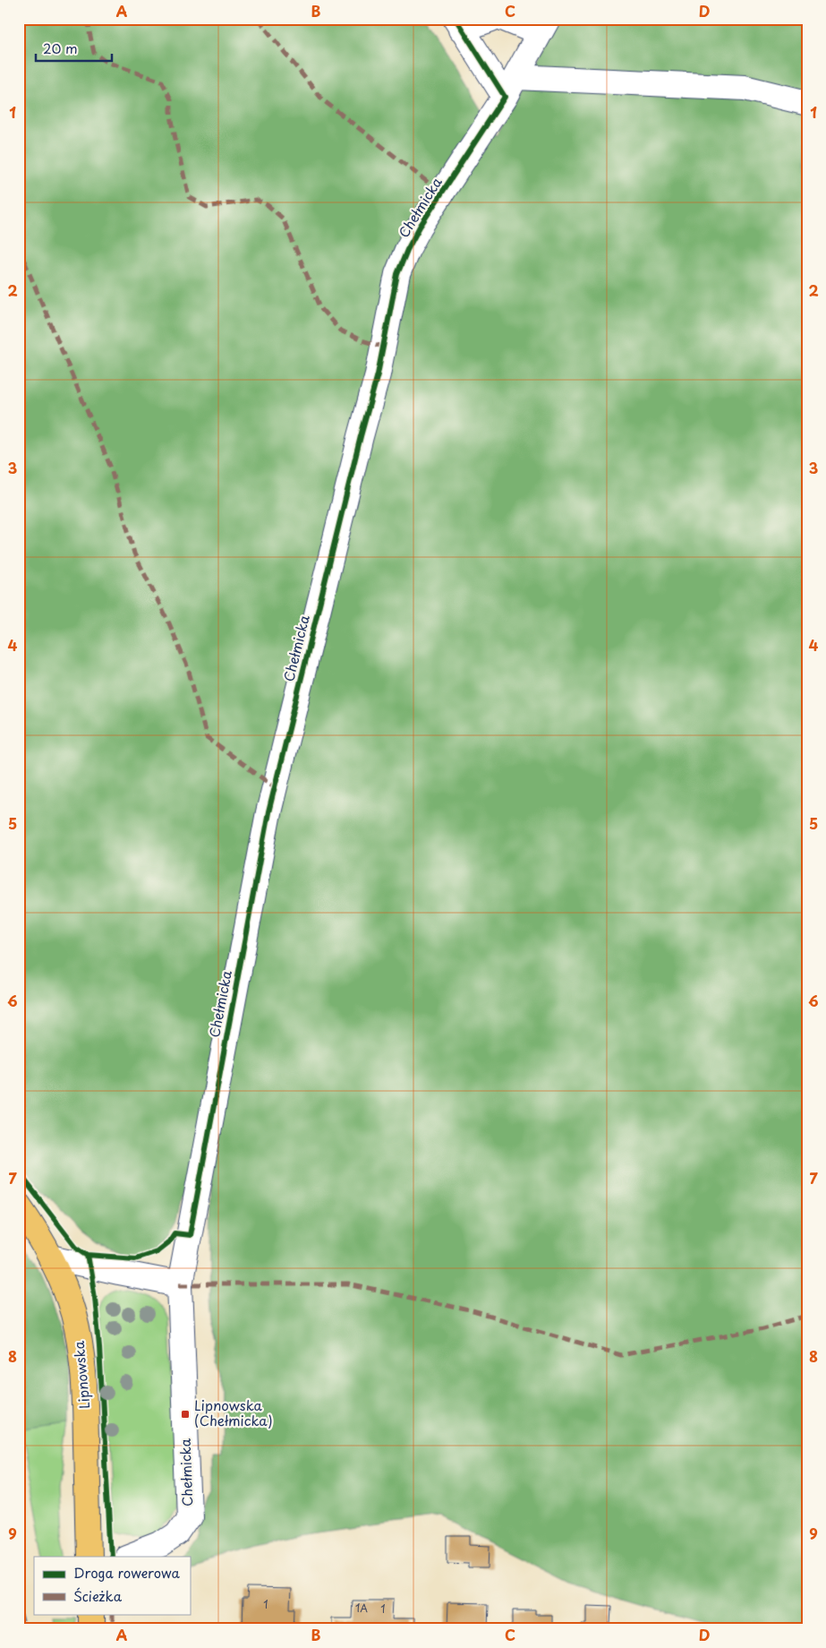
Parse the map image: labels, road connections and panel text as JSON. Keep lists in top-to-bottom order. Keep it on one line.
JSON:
{"streets":{"main road":["Lipnowska"],"street":["Chełmicka"]},"places":{"transit":["Lipnowska (Chełmicka)"]},"house_numbers":["1","1A","1"],"legend":["Droga rowerowa","Ścieżka"],"scale_bar":"20 m","grid":{"columns":["A","B","C","D"],"rows":["1","2","3","4","5","6","7","8","9"]}}
